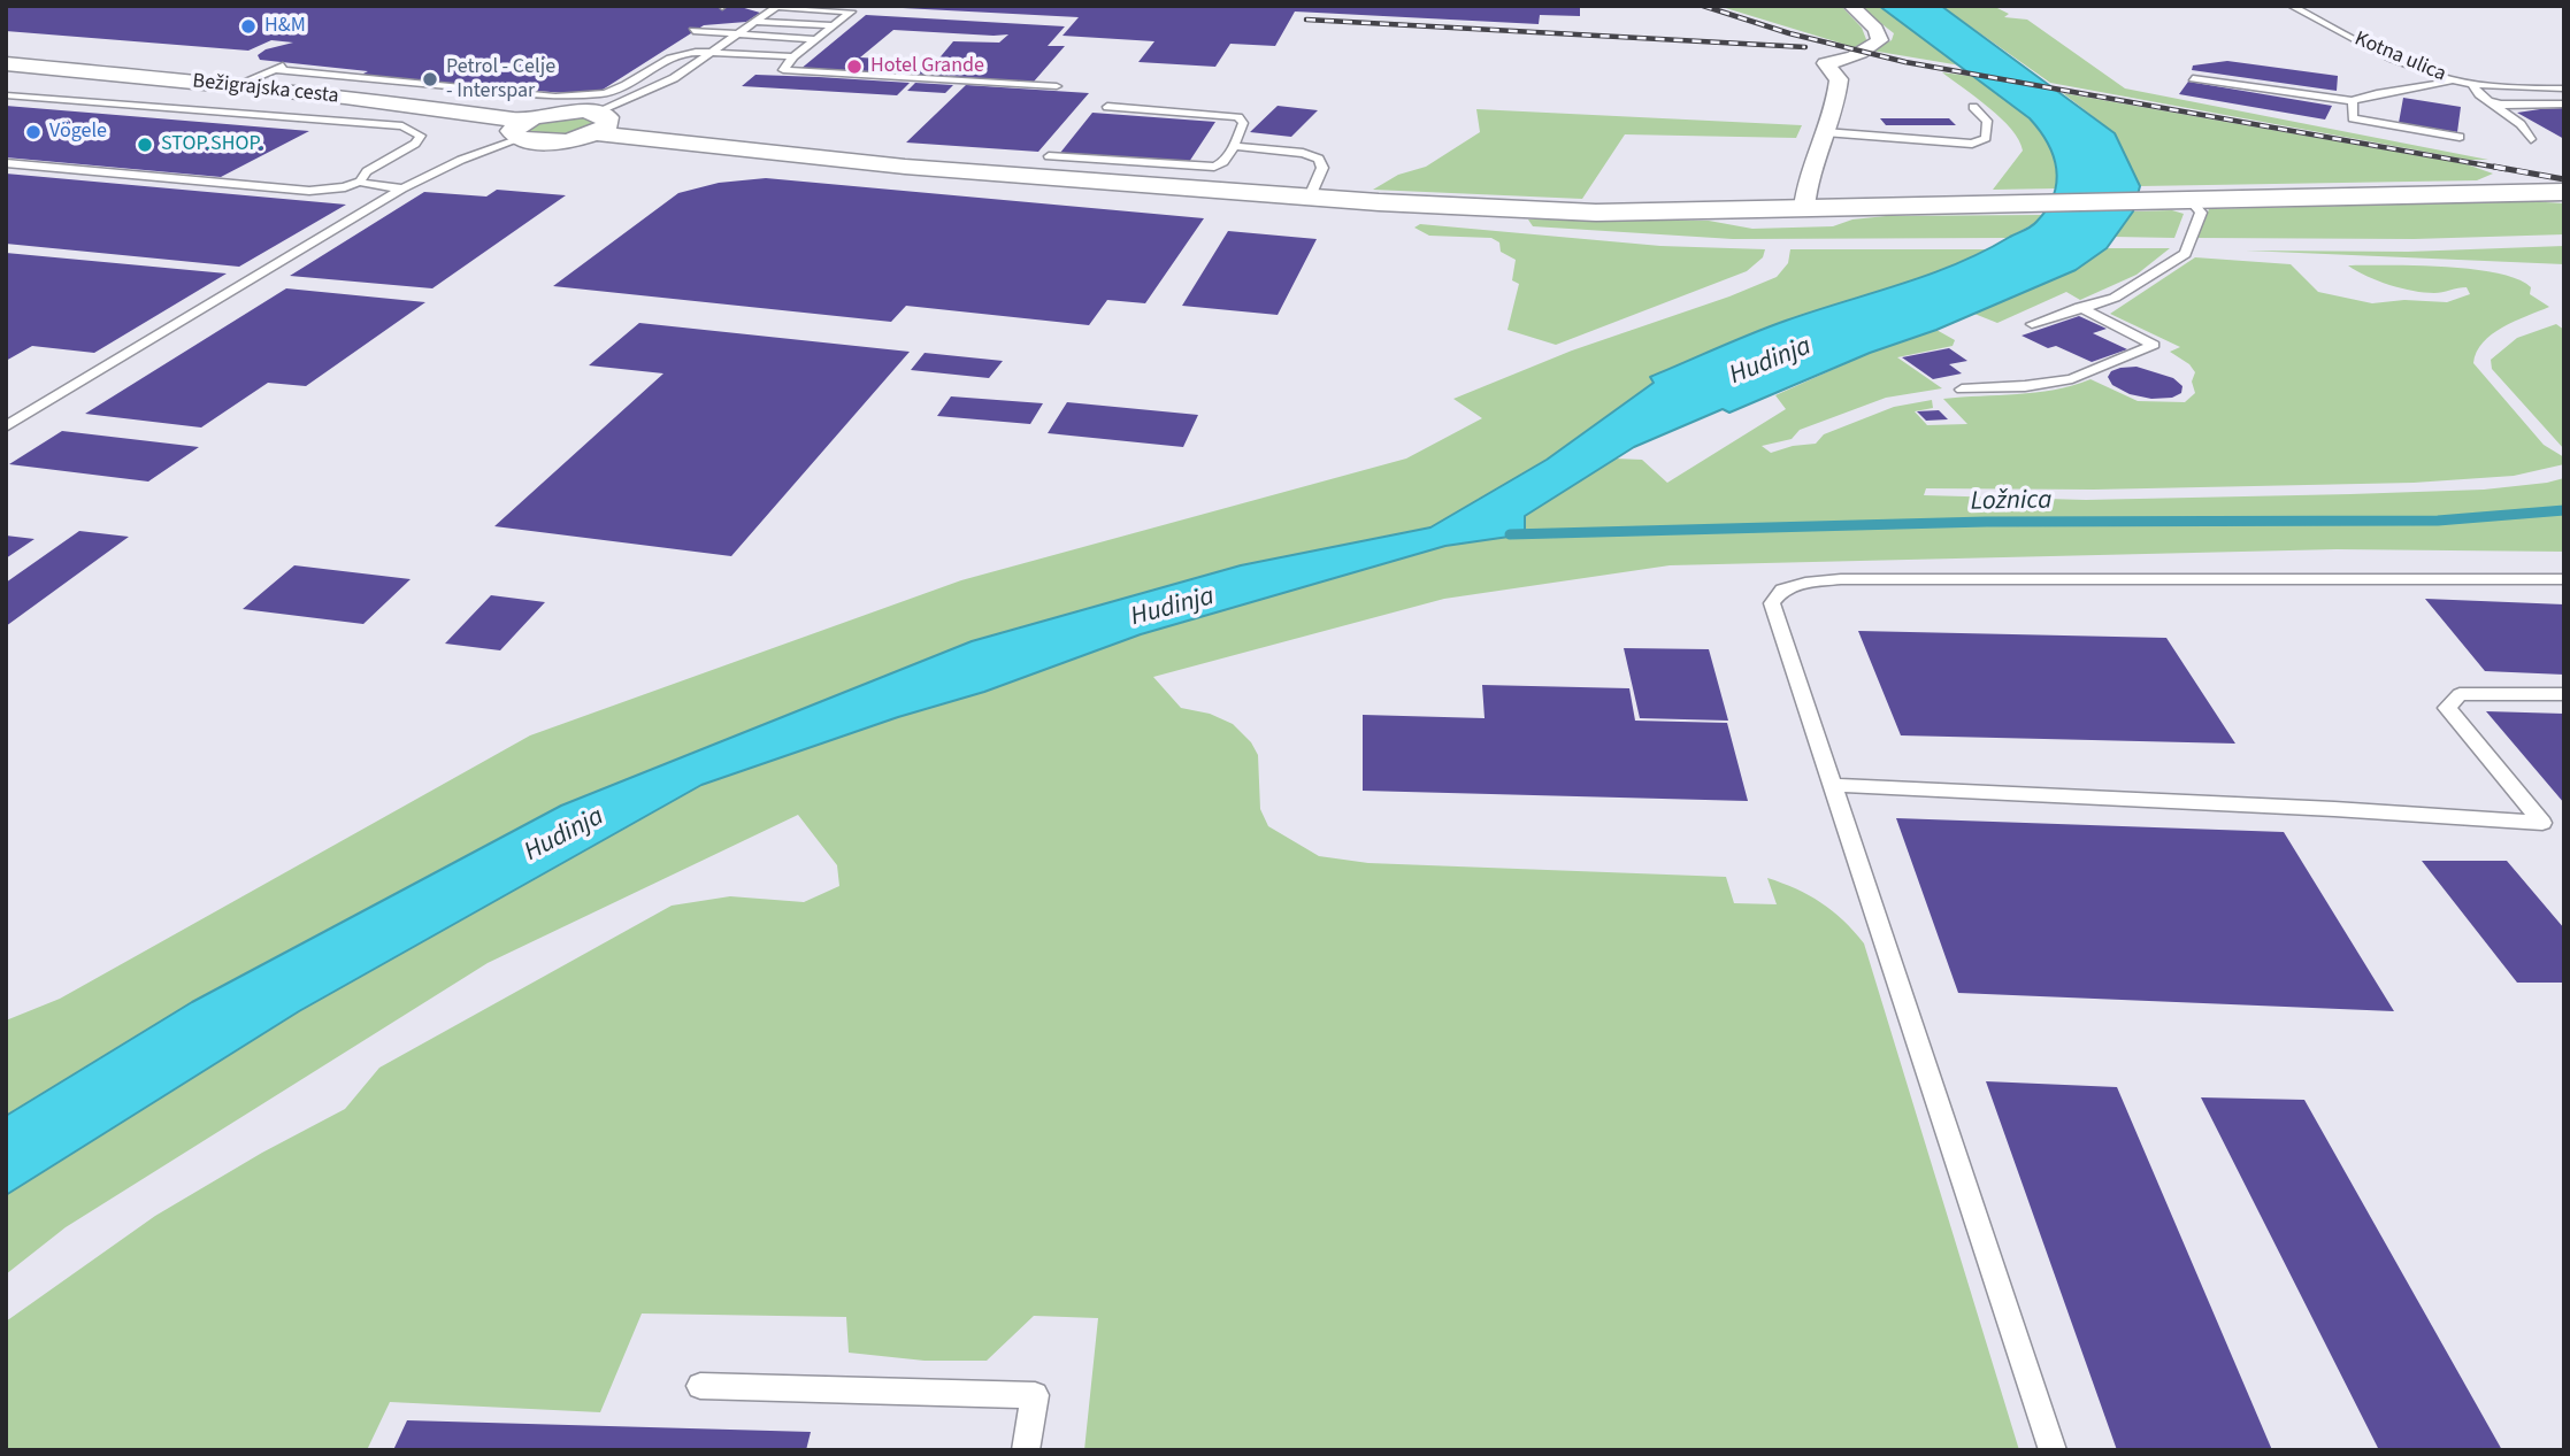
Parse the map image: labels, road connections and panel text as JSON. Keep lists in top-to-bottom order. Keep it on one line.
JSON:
{"streets":{"street":["Bežigrajska cesta"],"lane":["Kotna ulica"]},"water":["Hudinja","Ložnica"],"places":["H&M","Hotel Grande","Petrol - Celje - Interspar","Vögele","STOP.SHOP."]}
